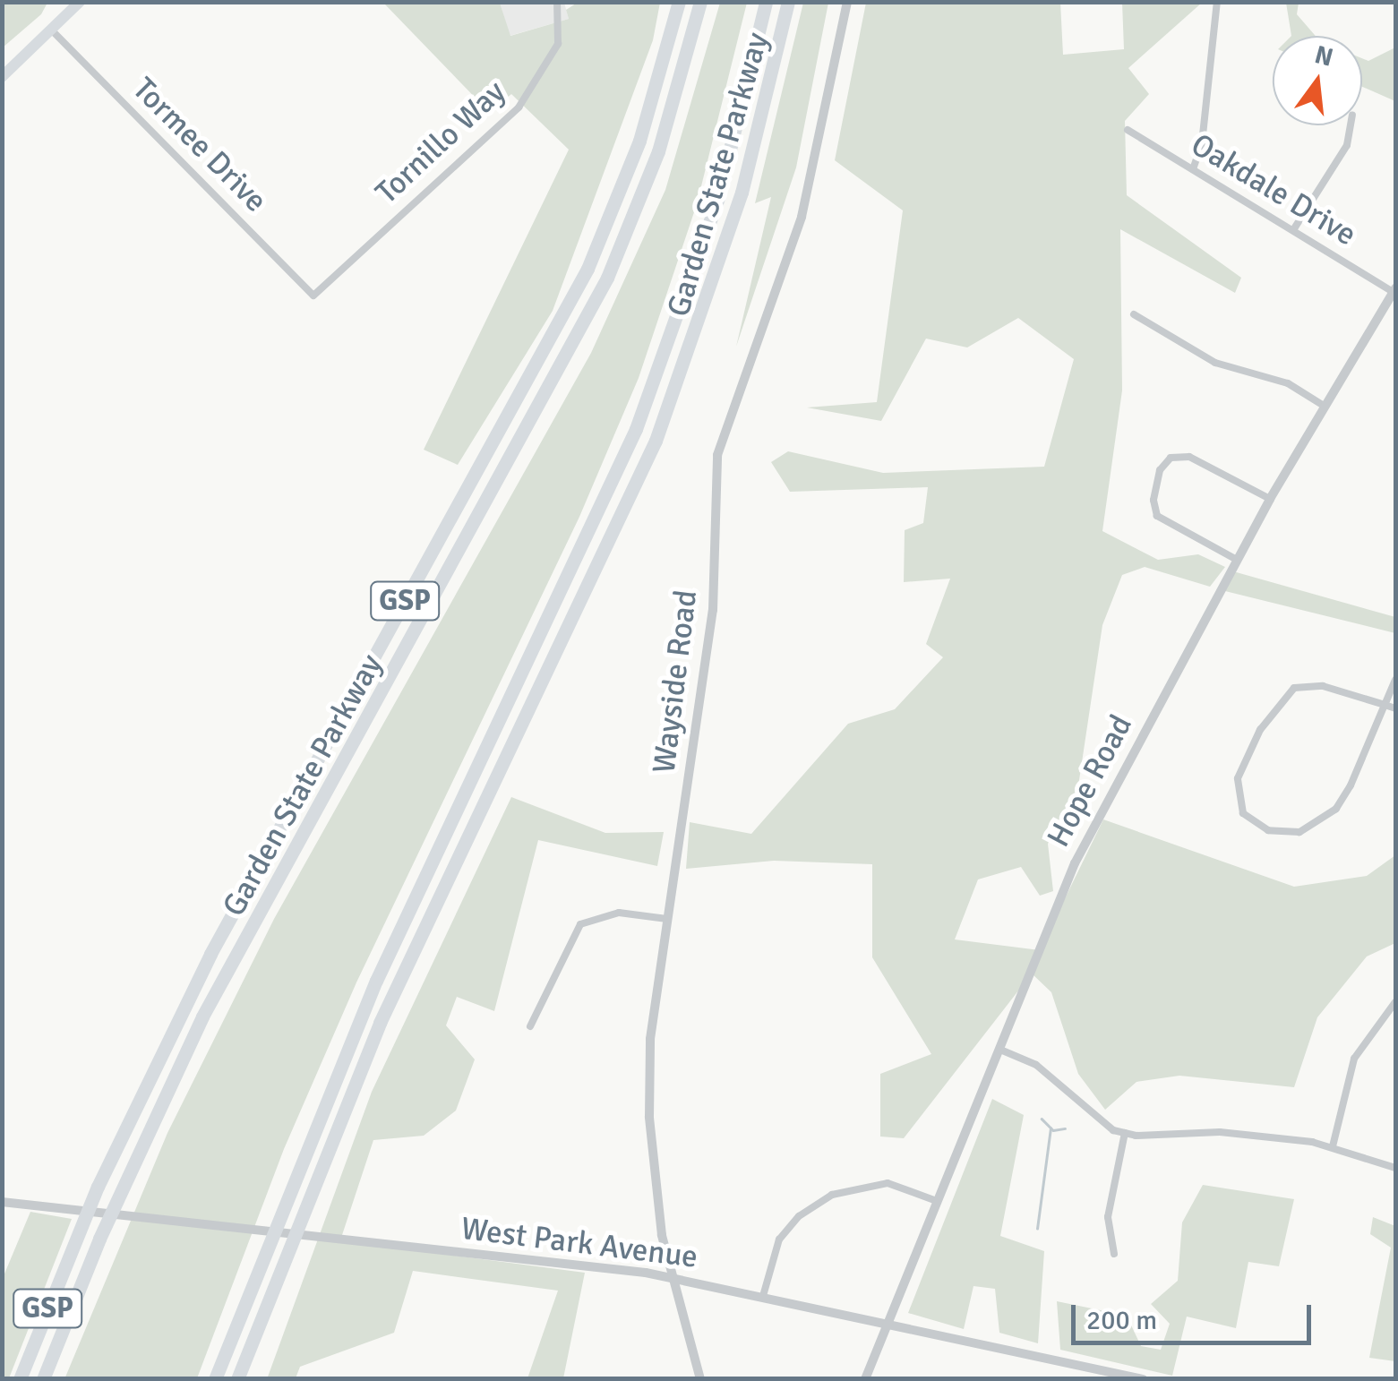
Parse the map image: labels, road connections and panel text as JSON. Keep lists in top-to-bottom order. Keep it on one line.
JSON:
{"streets":{"highway":["Garden State Parkway","GSP"],"street":["Tornillo Way","Tormee Drive","Oakdale Drive","Wayside Road","Hope Road","West Park Avenue"]},"crossings":[["Tornillo Way","Tormee Drive"],["Oakdale Drive","Hope Road"],["Wayside Road","West Park Avenue"],["Hope Road","West Park Avenue"]],"scale_bar":"200 m","north":"top"}
